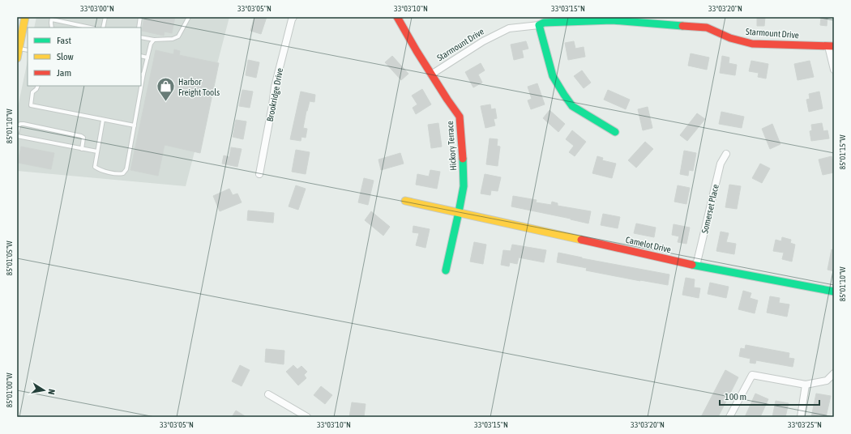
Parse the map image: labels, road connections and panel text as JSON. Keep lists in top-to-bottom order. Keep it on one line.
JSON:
{"streets":{"street":["Starmount Drive","Brookridge Drive","Hickory Terrace","Somerset Place","Camelot Drive"]},"crossings":[["Starmount Drive","Hickory Terrace"],["Hickory Terrace","Camelot Drive"],["Somerset Place","Camelot Drive"]],"places":{"shop":["Harbor Freight Tools"]},"legend":["Fast","Slow","Jam"],"scale_bar":"100 m","north":"right","coordinates":["33°03'00\"N","33°03'05\"N","33°03'10\"N","33°03'15\"N","33°03'20\"N","85°01'10\"W","85°01'15\"W","85°01'05\"W","85°01'00\"W","33°03'25\"N"]}
